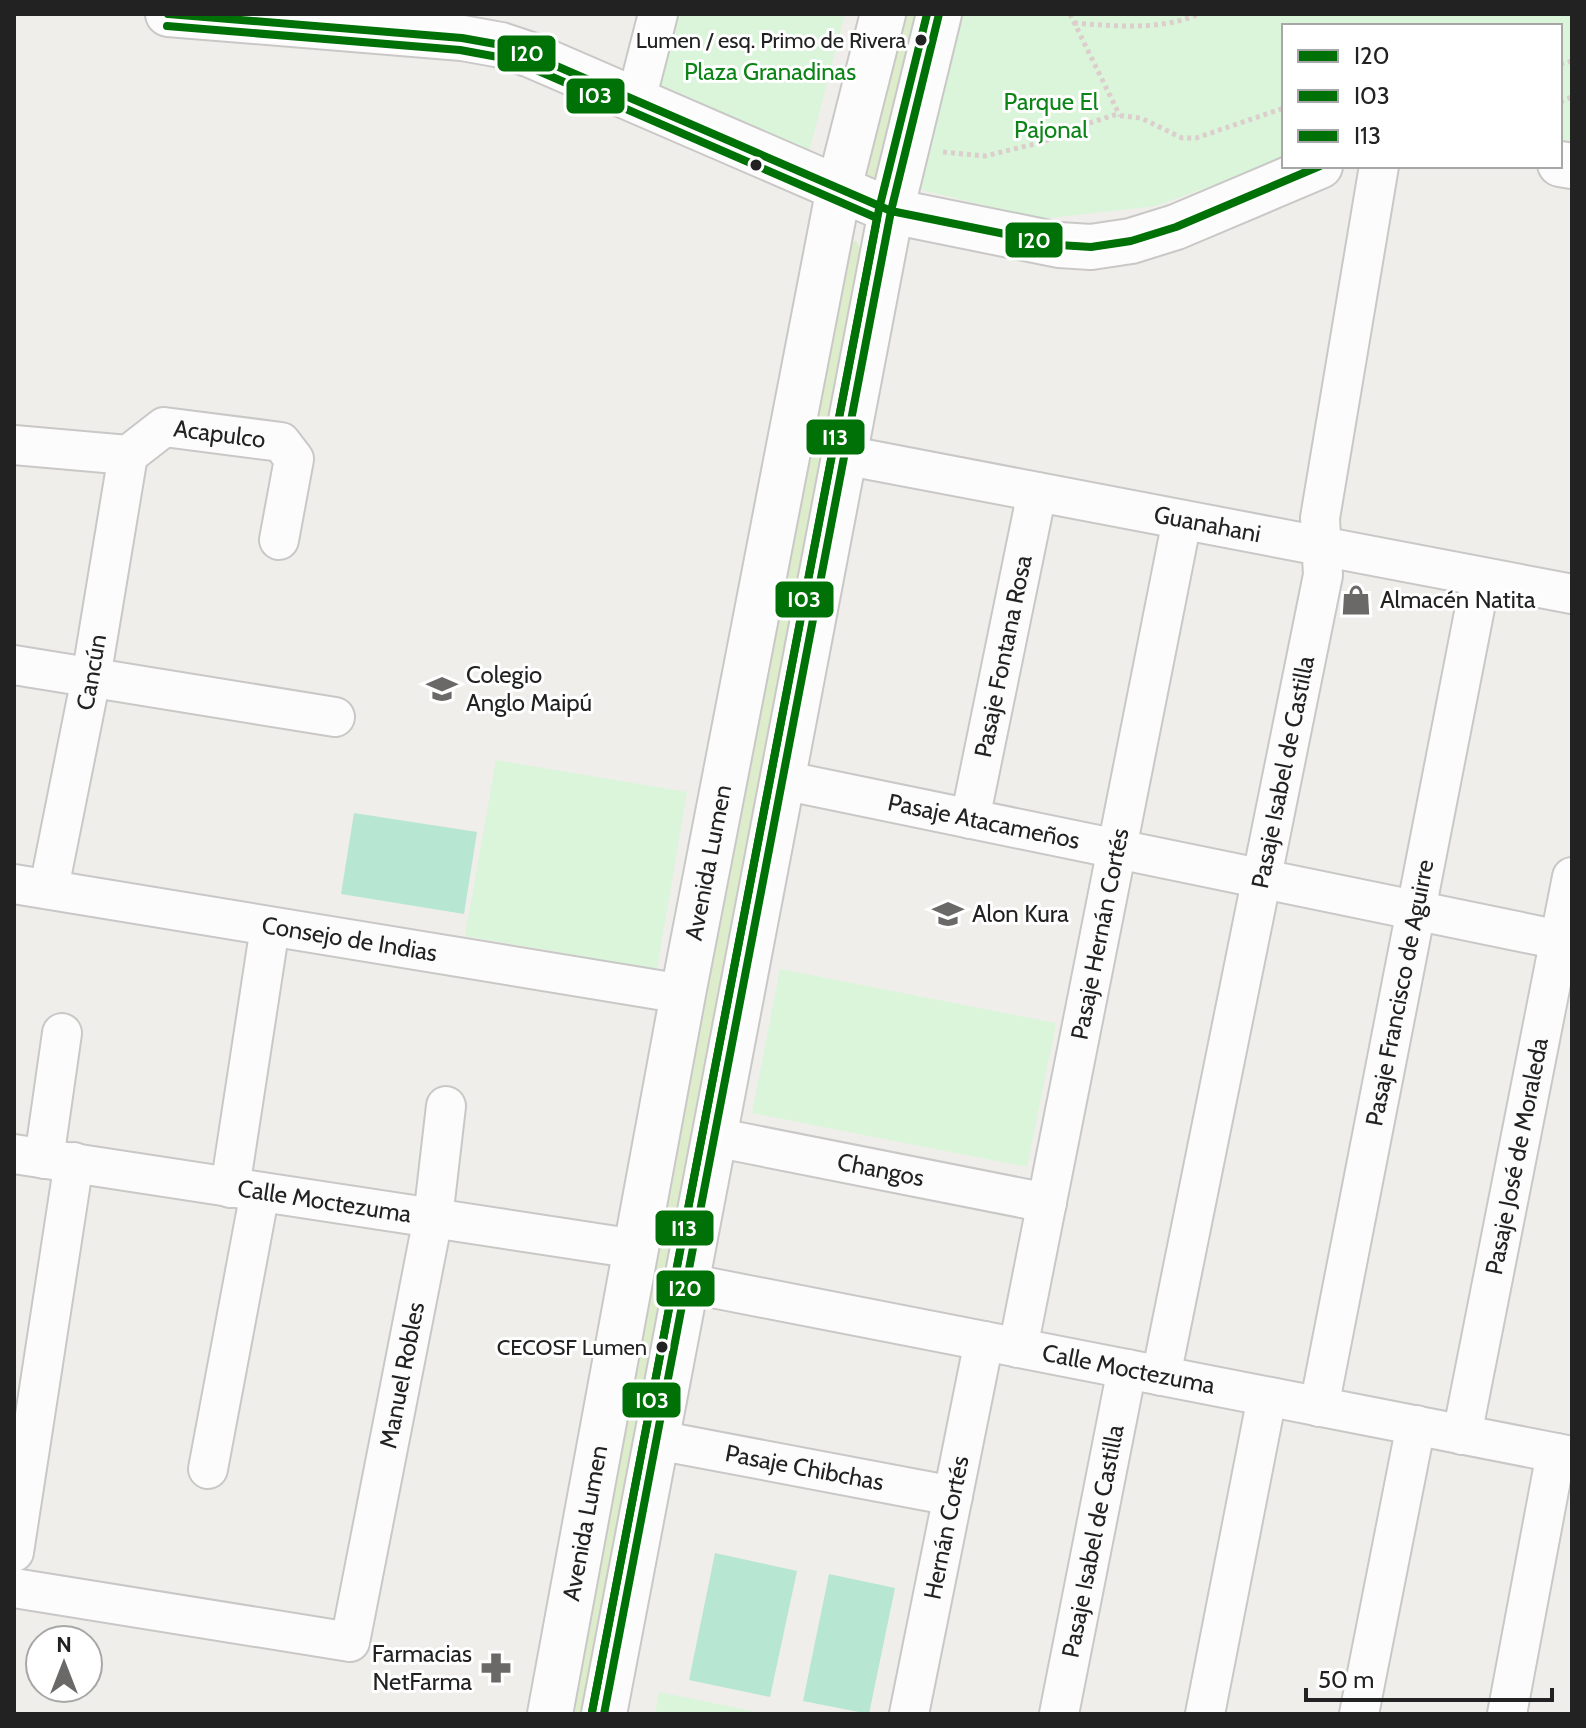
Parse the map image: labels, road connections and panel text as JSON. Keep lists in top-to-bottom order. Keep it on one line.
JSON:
{"streets":{"street":["Acapulco","Guanahani","Pasaje Fontana Rosa","Cancún","Pasaje Isabel de Castilla","Pasaje Atacameños","Avenida Lumen","Pasaje Hernán Cortés","Consejo de Indias","Pasaje Francisco de Aguirre","Pasaje José de Moraleda","Changos","Calle Moctezuma","Manuel Robles","Pasaje Chibchas","Hernán Cortés"]},"crossings":[["Acapulco","Cancún"],["Guanahani","Pasaje Fontana Rosa"],["Guanahani","Pasaje Isabel de Castilla"],["Guanahani","Pasaje Hernán Cortés"],["Guanahani","Pasaje Francisco de Aguirre"],["Pasaje Fontana Rosa","Pasaje Atacameños"],["Cancún","Consejo de Indias"],["Pasaje Isabel de Castilla","Pasaje Atacameños"],["Pasaje Isabel de Castilla","Calle Moctezuma"],["Pasaje Atacameños","Pasaje Hernán Cortés"],["Pasaje Atacameños","Pasaje Francisco de Aguirre"],["Pasaje Atacameños","Pasaje José de Moraleda"],["Avenida Lumen","Consejo de Indias"],["Avenida Lumen","Calle Moctezuma"],["Pasaje Hernán Cortés","Changos"],["Pasaje Hernán Cortés","Calle Moctezuma"],["Pasaje Hernán Cortés","Hernán Cortés"],["Pasaje Francisco de Aguirre","Calle Moctezuma"],["Pasaje José de Moraleda","Calle Moctezuma"],["Calle Moctezuma","Manuel Robles"],["Calle Moctezuma","Hernán Cortés"],["Pasaje Chibchas","Hernán Cortés"]],"parks":["Plaza Granadinas","Parque El Pajonal"],"places":{"other":["Lumen / esq. Primo de Rivera","CECOSF Lumen"],"shop":["Almacén Natita"],"school or university":["Colegio Anglo Maipú","Alon Kura"],"pharmacy":["Farmacias NetFarma"]},"lines":["transit line I20","transit line I13","transit line I03"],"legend":["I20","I03","I13"],"scale_bar":"50 m","north":"top"}
